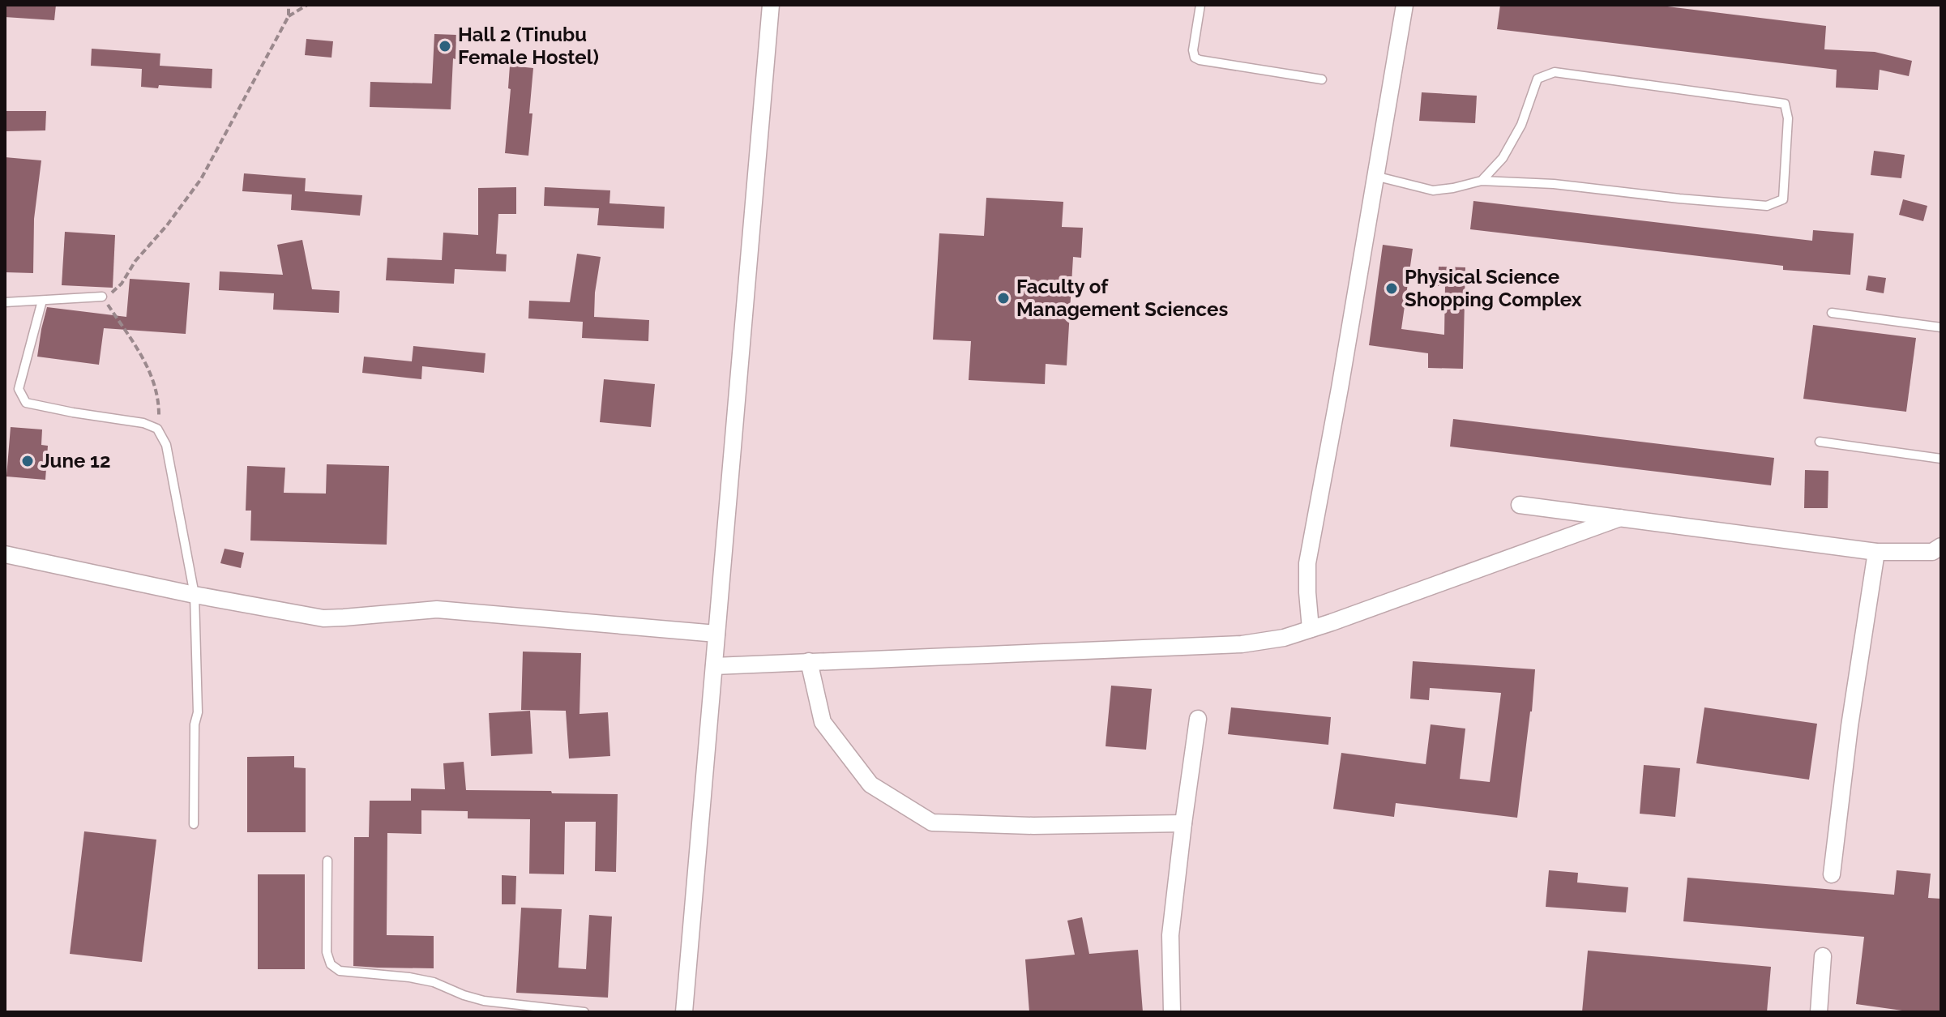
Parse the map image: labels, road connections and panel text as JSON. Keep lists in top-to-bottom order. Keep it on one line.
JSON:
{"places":["Hall 2 (Tinubu Female Hostel)","Physical Science Shopping Complex","Faculty of Management Sciences","June 12"]}
